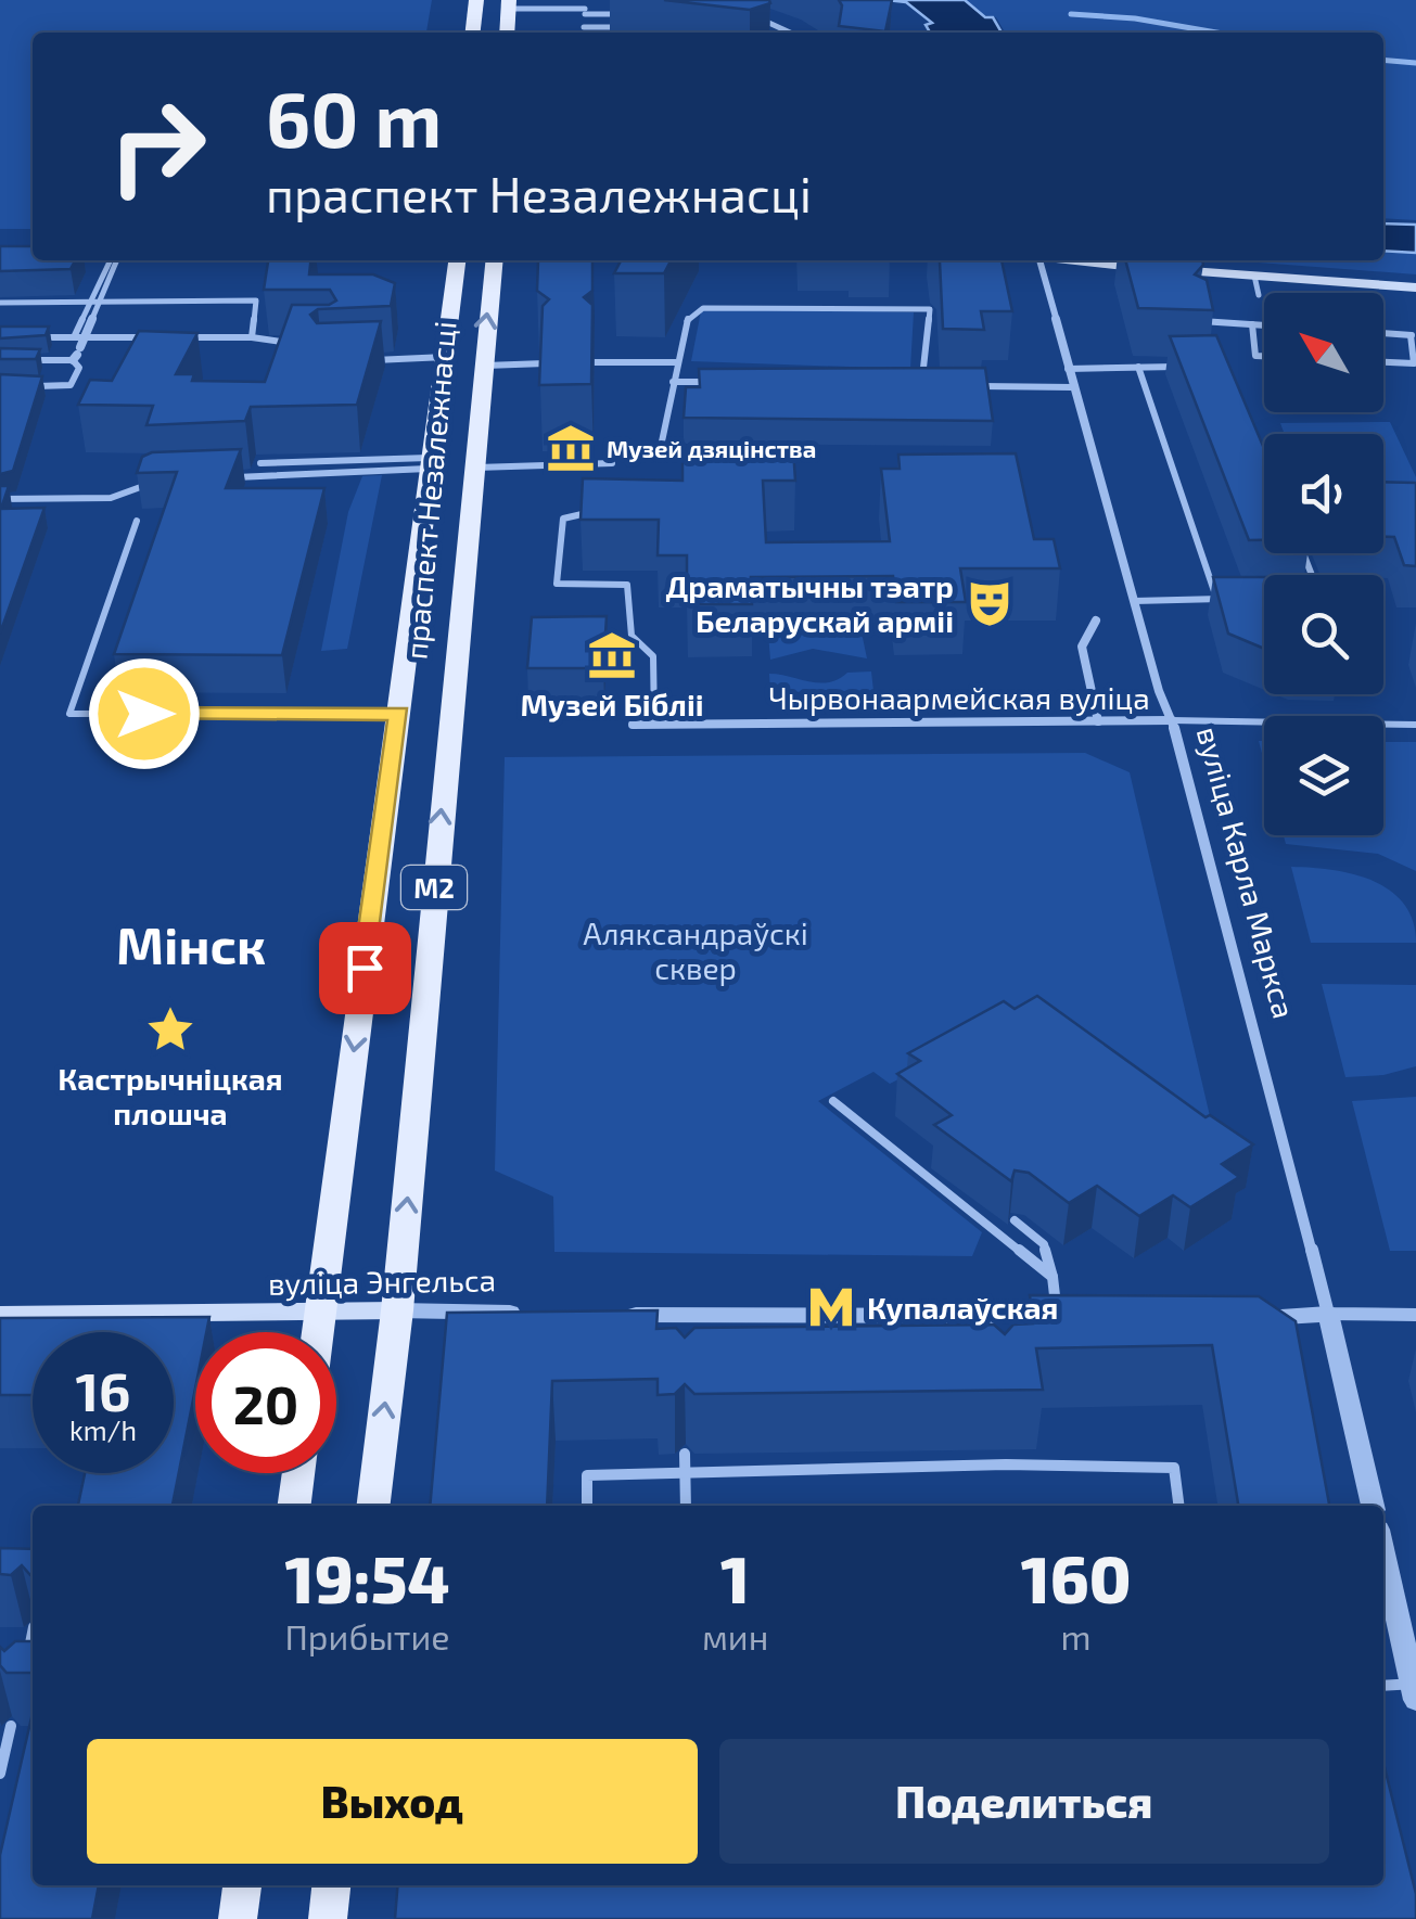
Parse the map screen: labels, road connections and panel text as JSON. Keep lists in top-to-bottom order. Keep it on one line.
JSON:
{"streets":{"main road":["праспект Незалежнасці","М2","вуліца Энгельса"],"street":["Чырвонаармейская вуліца","вуліца Карла Маркса"]},"crossings":[["праспект Незалежнасці","вуліца Энгельса"],["Чырвонаармейская вуліца","вуліца Карла Маркса"]],"districts":["Мінск"],"parks":["Аляксандраўскі сквер"],"places":{"museum":["Музей дзяцінства","Музей Бібліі"],"theatre":["Драматычны тэатр Беларускай арміі"],"place":["Кастрычніцкая плошча"],"metro station":["Купалаўская"]},"north":"top left","page":{"turn":["60 m","праспект Незалежнасці"],"speed":"16 km/h","limit":"20","eta":["19:54","Прибытие","1","мин","160","m"],"buttons":["Выход","Поделиться"]}}
